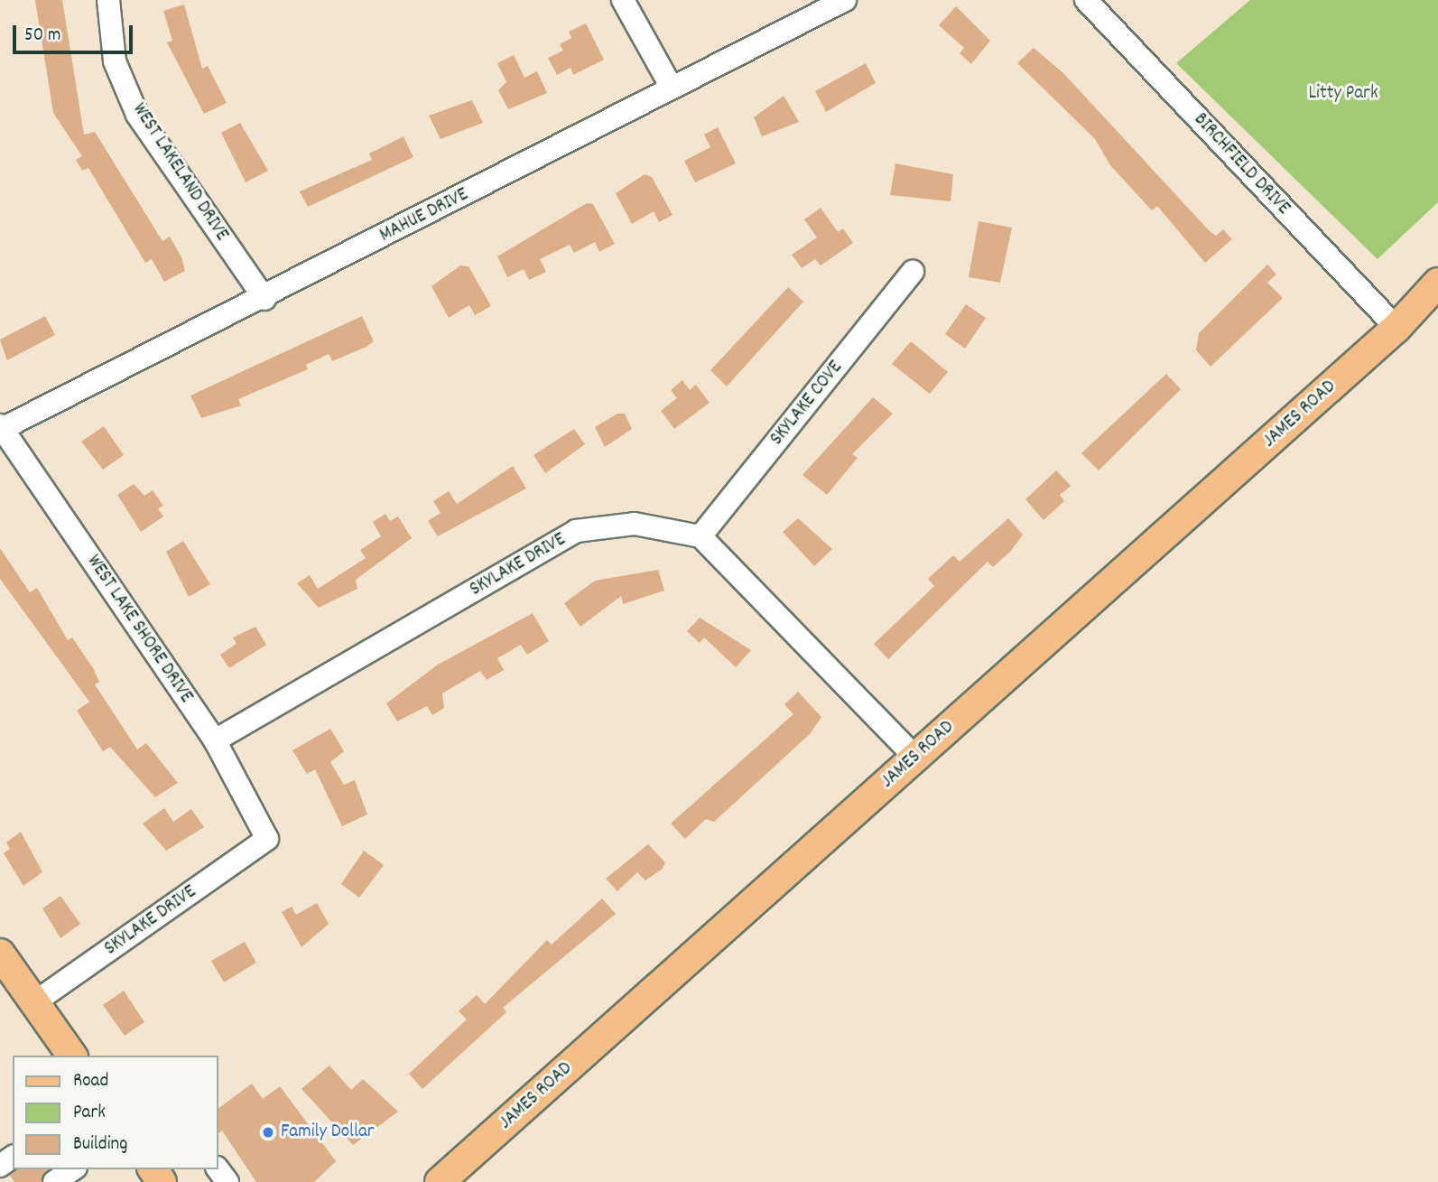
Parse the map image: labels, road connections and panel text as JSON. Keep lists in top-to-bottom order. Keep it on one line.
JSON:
{"streets":{"main road":["JAMES ROAD"],"street":["BIRCHFIELD DRIVE","WEST LAKELAND DRIVE","MAHUE DRIVE","SKYLAKE COVE","SKYLAKE DRIVE","WEST LAKE SHORE DRIVE"]},"crossings":[["BIRCHFIELD DRIVE","JAMES ROAD"],["WEST LAKELAND DRIVE","MAHUE DRIVE"],["MAHUE DRIVE","WEST LAKE SHORE DRIVE"],["SKYLAKE COVE","SKYLAKE DRIVE"],["SKYLAKE DRIVE","WEST LAKE SHORE DRIVE"]],"parks":["Litty Park"],"places":["Family Dollar"],"legend":["Road","Park","Building"],"scale_bar":"50 m"}
